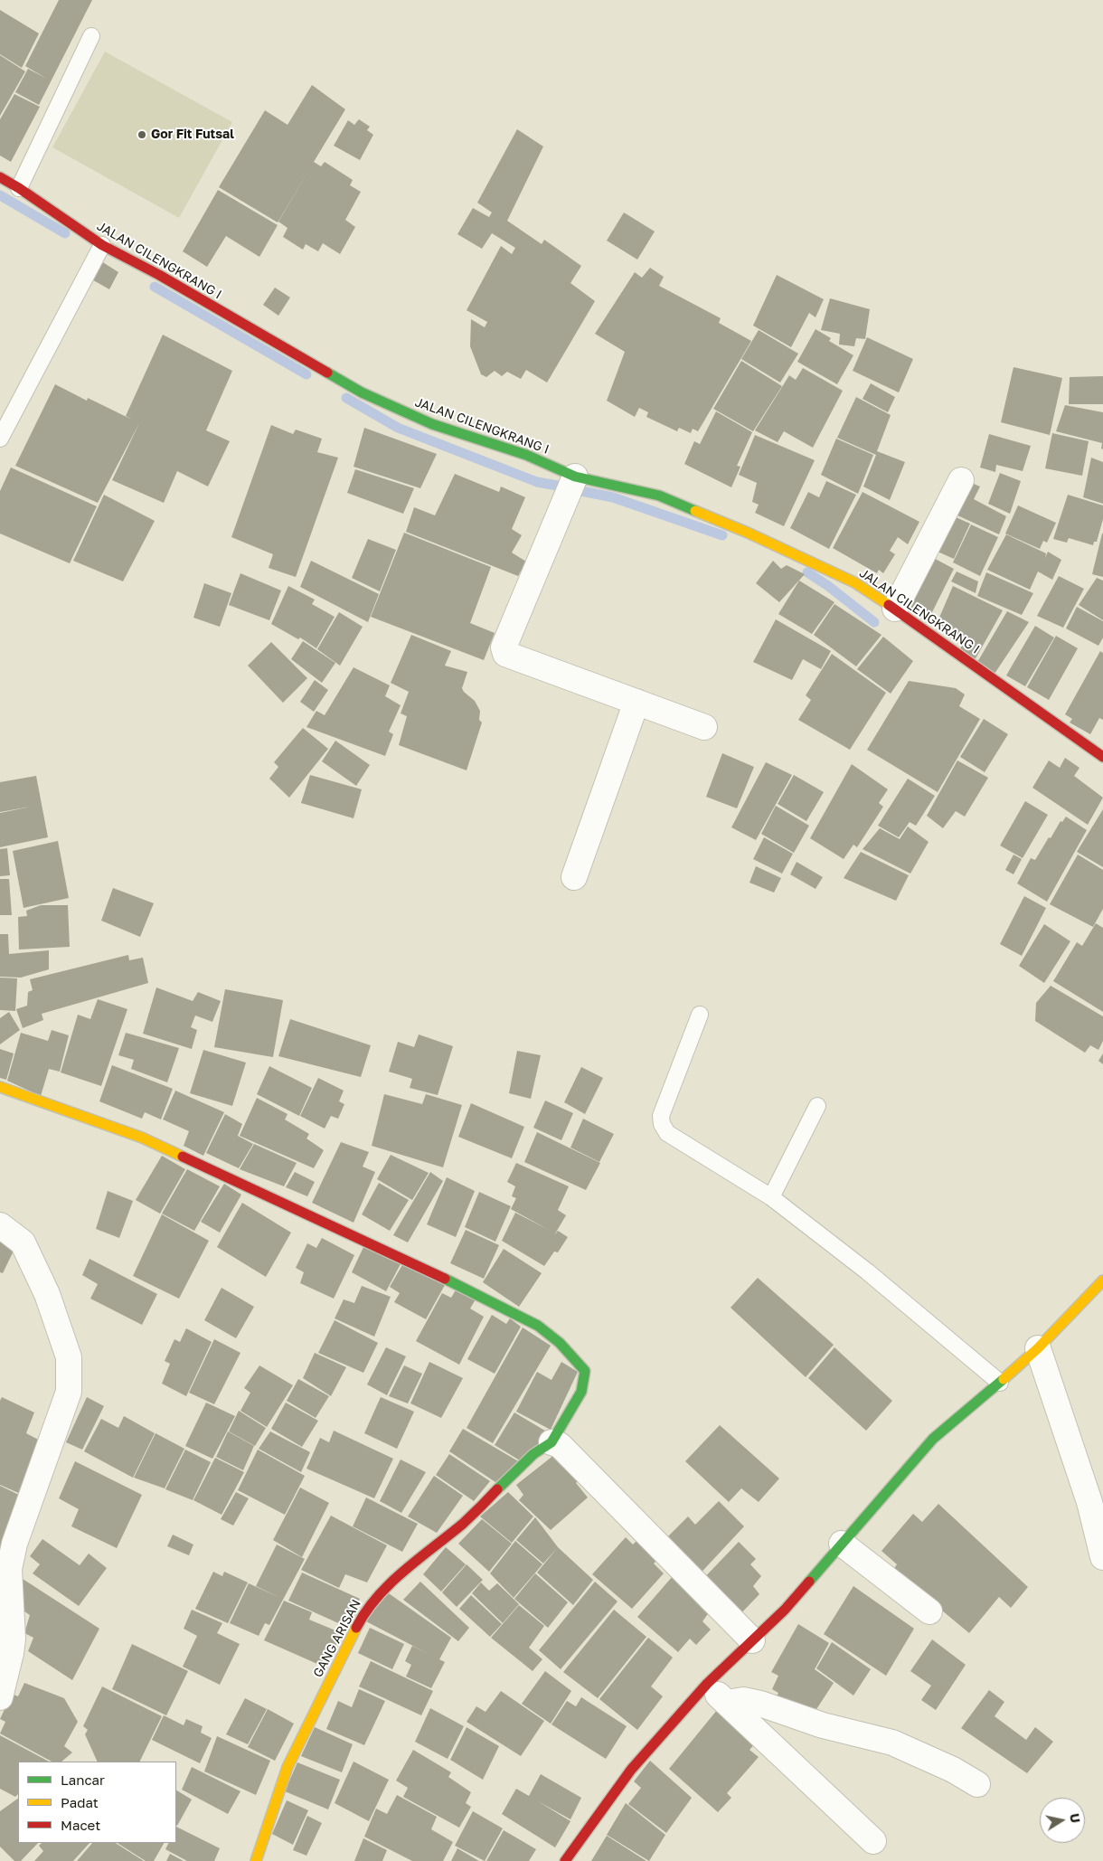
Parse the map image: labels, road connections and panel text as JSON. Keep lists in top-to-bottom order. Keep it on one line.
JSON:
{"streets":{"street":["JALAN CILENGKRANG I","GANG ARISAN"]},"places":["Gor Fit Futsal"],"legend":["Lancar","Padat","Macet"],"north":"right"}
